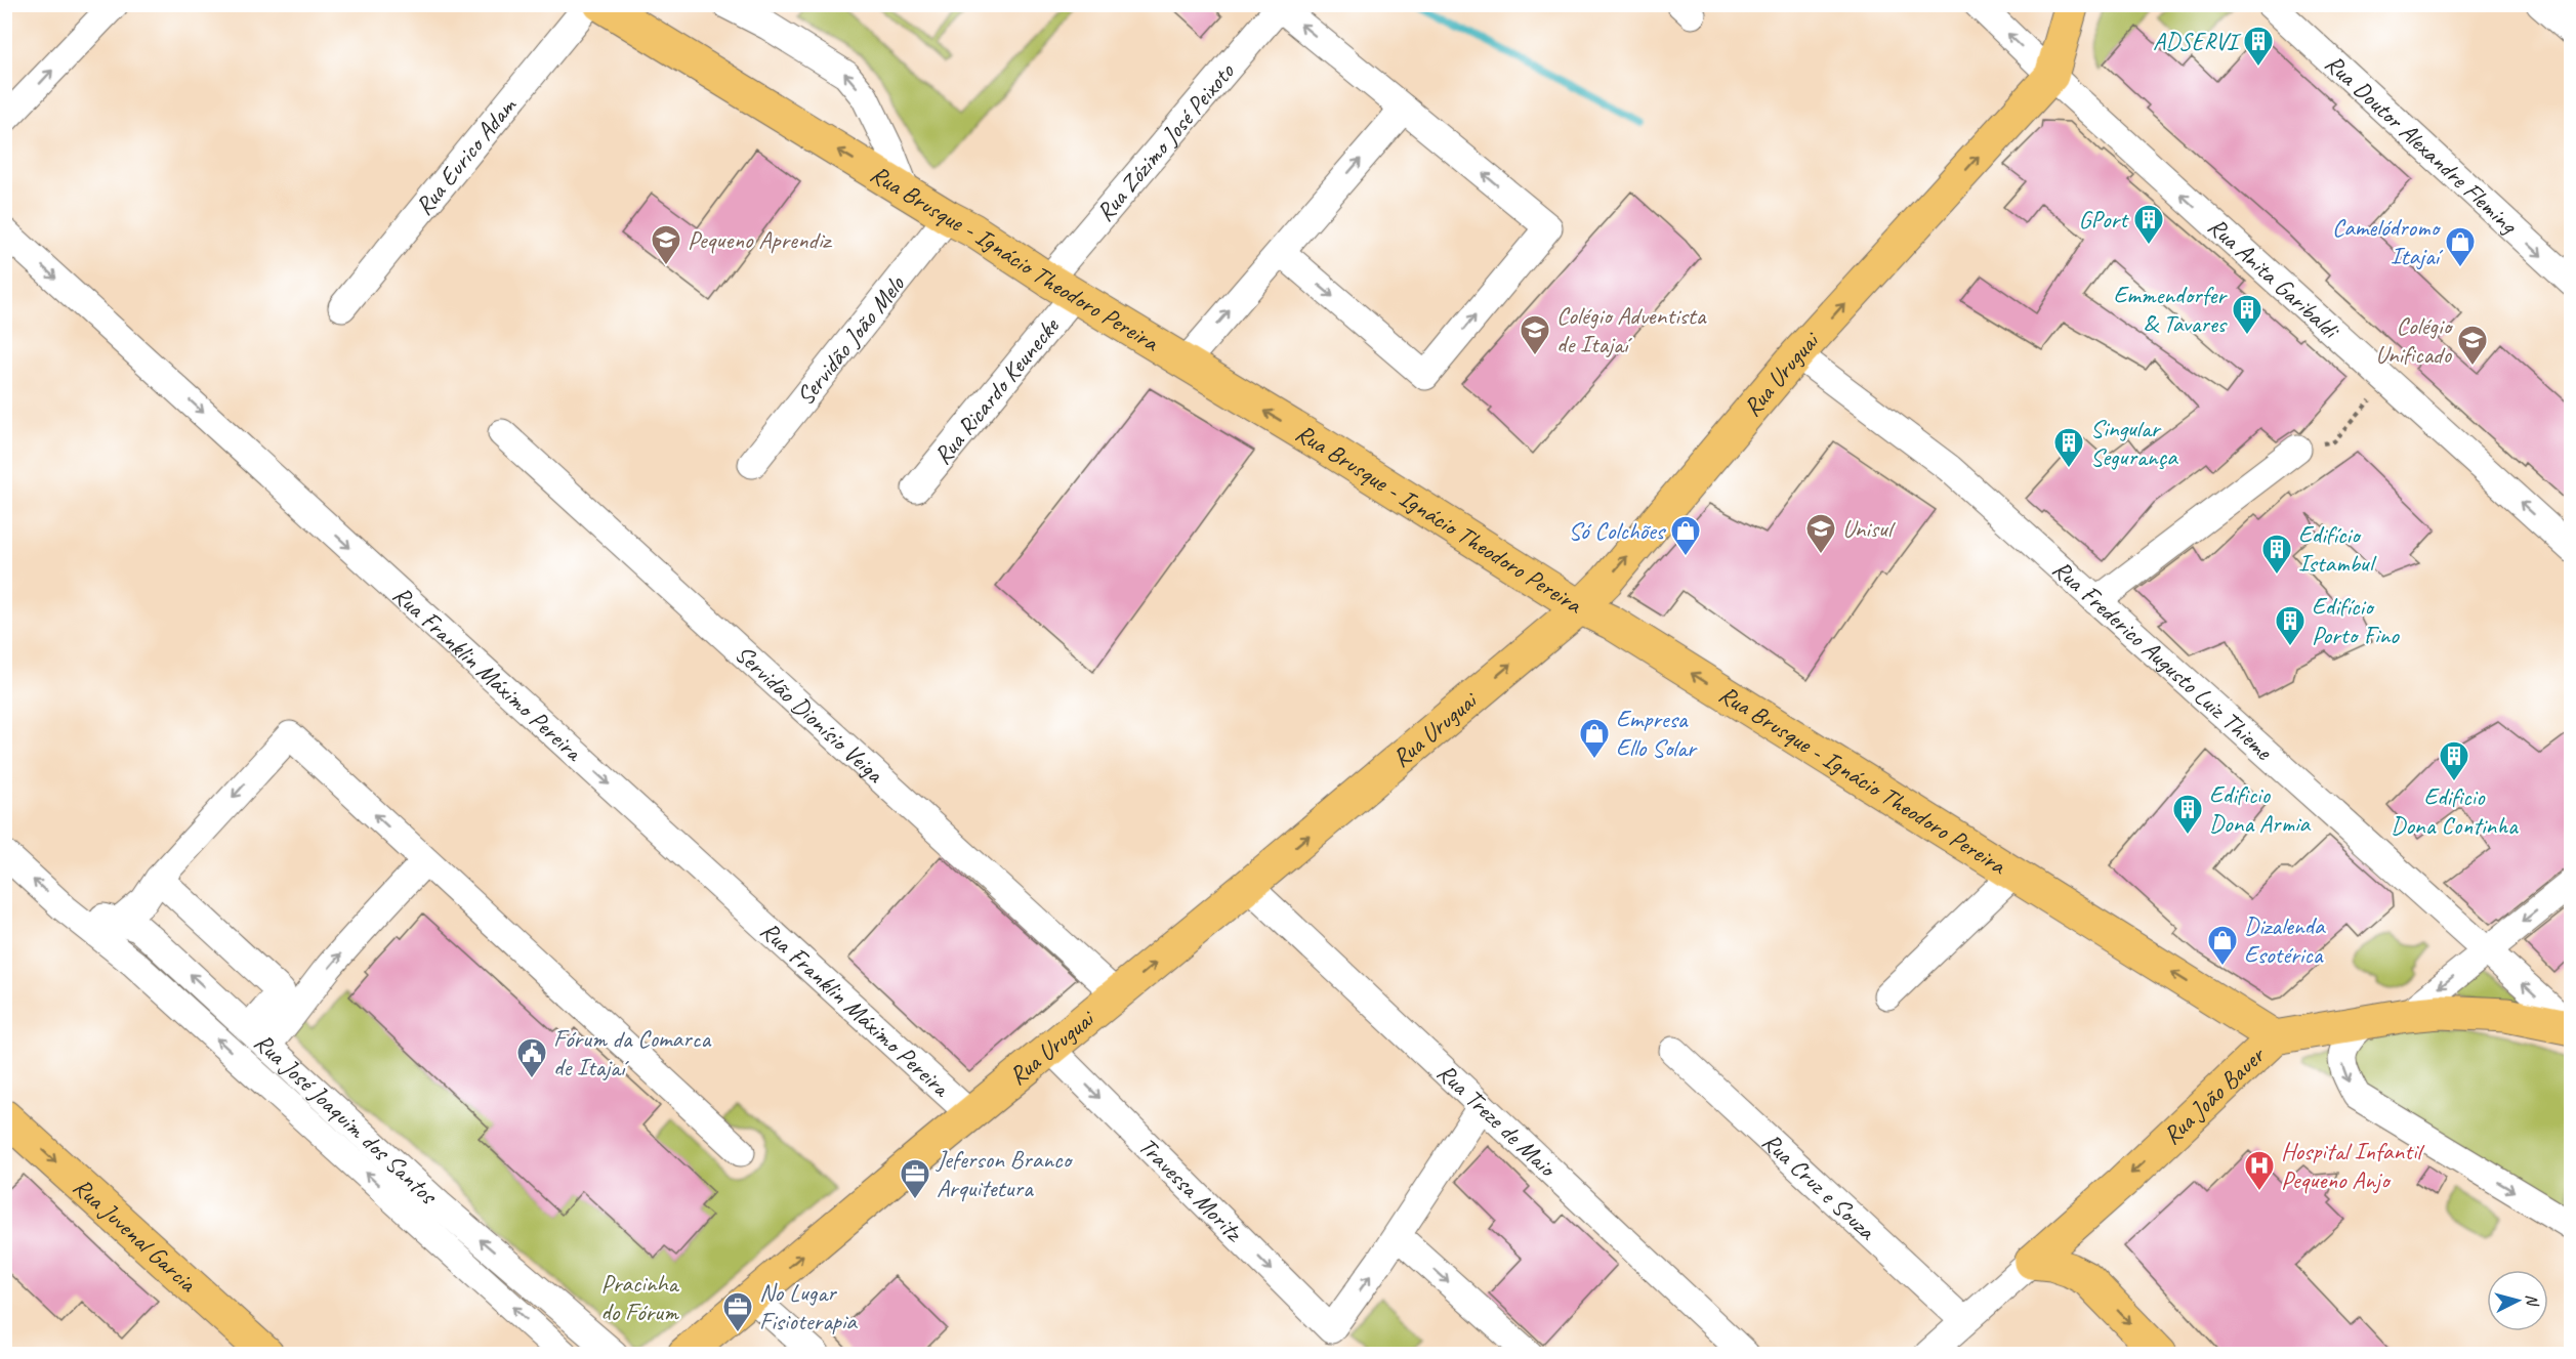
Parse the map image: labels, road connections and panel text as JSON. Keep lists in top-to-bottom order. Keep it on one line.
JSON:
{"streets":{"main road":["Rua Brusque - Ignácio Theodoro Pereira","Rua Uruguai","Rua João Bauer","Rua Juvenal Garcia"],"street":["Rua Zózimo José Peixoto","Rua Doutor Alexandre Fleming","Rua Eurico Adam","Rua Anita Garibaldi","Servidão João Melo","Rua Ricardo Keunecke","Rua Frederico Augusto Luiz Thieme","Rua Franklin Máximo Pereira","Servidão Dionísio Veiga","Rua José Joaquim dos Santos","Rua Treze de Maio","Rua Cruz e Souza","Travessa Moritz"]},"crossings":[["Rua Zózimo José Peixoto","Rua Brusque - Ignácio Theodoro Pereira"],["Rua Zózimo José Peixoto","Rua Ricardo Keunecke"],["Rua Brusque - Ignácio Theodoro Pereira","Servidão João Melo"],["Rua Brusque - Ignácio Theodoro Pereira","Rua Uruguai"],["Rua Brusque - Ignácio Theodoro Pereira","Rua Ricardo Keunecke"],["Rua Brusque - Ignácio Theodoro Pereira","Rua João Bauer"],["Rua Anita Garibaldi","Rua Uruguai"],["Rua Uruguai","Rua Frederico Augusto Luiz Thieme"],["Rua Uruguai","Rua Franklin Máximo Pereira"],["Rua Uruguai","Servidão Dionísio Veiga"],["Rua Uruguai","Rua Treze de Maio"],["Rua Uruguai","Travessa Moritz"],["Rua Frederico Augusto Luiz Thieme","Rua João Bauer"],["Rua João Bauer","Rua Cruz e Souza"]],"one_way":["Rua Doutor Alexandre Fleming","Rua Brusque - Ignácio Theodoro Pereira","Rua Anita Garibaldi","Rua Uruguai","Rua Juvenal Garcia"],"parks":["Pracinha do Fórum"],"places":{"building":["ADSERVI","GPort","Emmendorfer & Tavares","Singular Segurança","Edifício Istambul","Edifício Porto Fino","Edificio Dona Continha","Edificio Dona Armia"],"school or university":["Pequeno Aprendiz","Colégio Adventista de Itajaí","Colégio Unificado","Unisul"],"shop":["Camelódromo Itajaí","Só Colchões","Empresa Ello Solar","Dizalenda Esotérica"],"public building":["Fórum da Comarca de Itajaí"],"hospital":["Hospital Infantil Pequeno Anjo"],"office":["Jeferson Branco Arquitetura","No Lugar Fisioterapia"]},"north":"right"}
